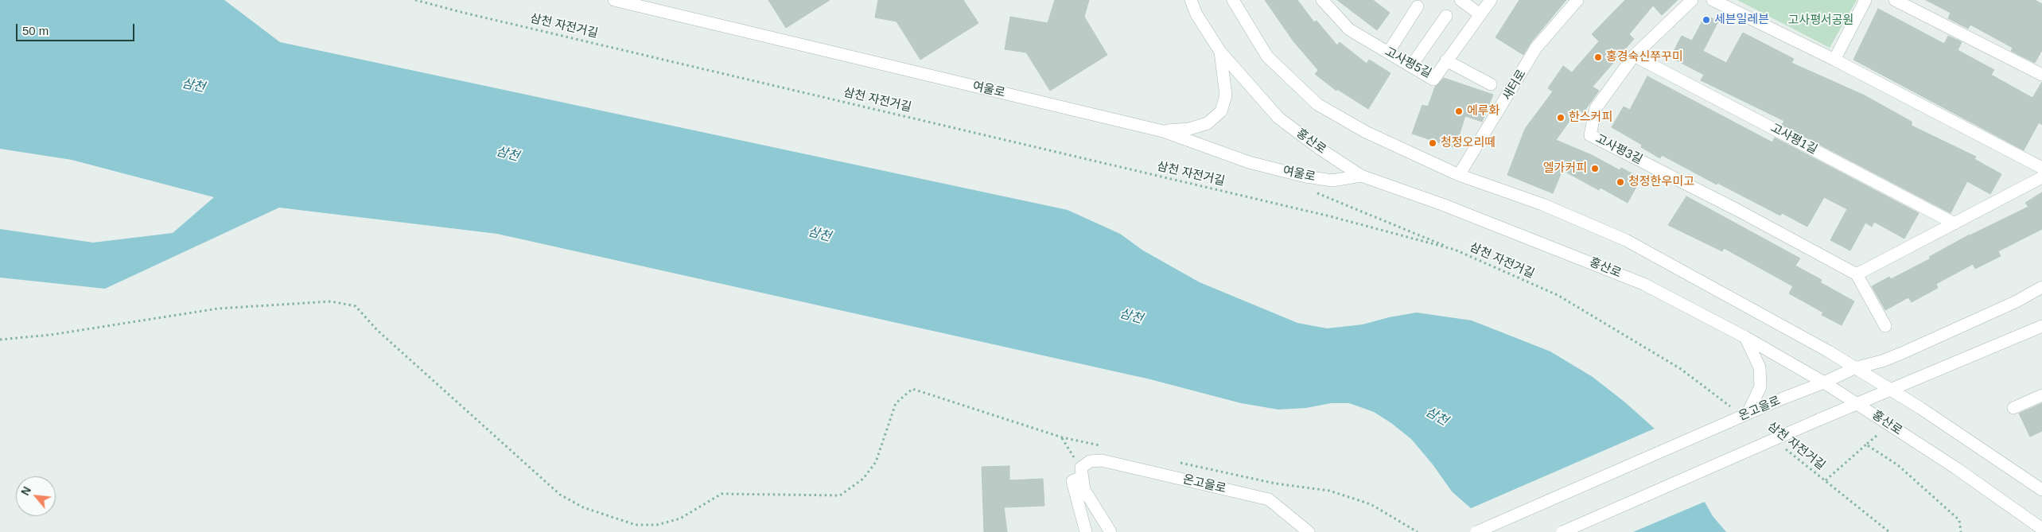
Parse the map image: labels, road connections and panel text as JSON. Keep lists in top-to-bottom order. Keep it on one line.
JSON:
{"streets":{"street":["고사평5길","새터로","여울로","고사평1길","홍산로","고사평3길","온고을로"],"path":["삼천 자전거길"]},"crossings":[["여울로","홍산로"],["고사평1길","고사평3길"],["홍산로","온고을로"]],"water":["삼천"],"parks":["고사평서공원"],"places":["세븐일레븐","홍경숙신쭈꾸미","에루화","한스커피","청정오리떼","엘가커피","청정한우미고"],"scale_bar":"50 m","north":"top left"}
